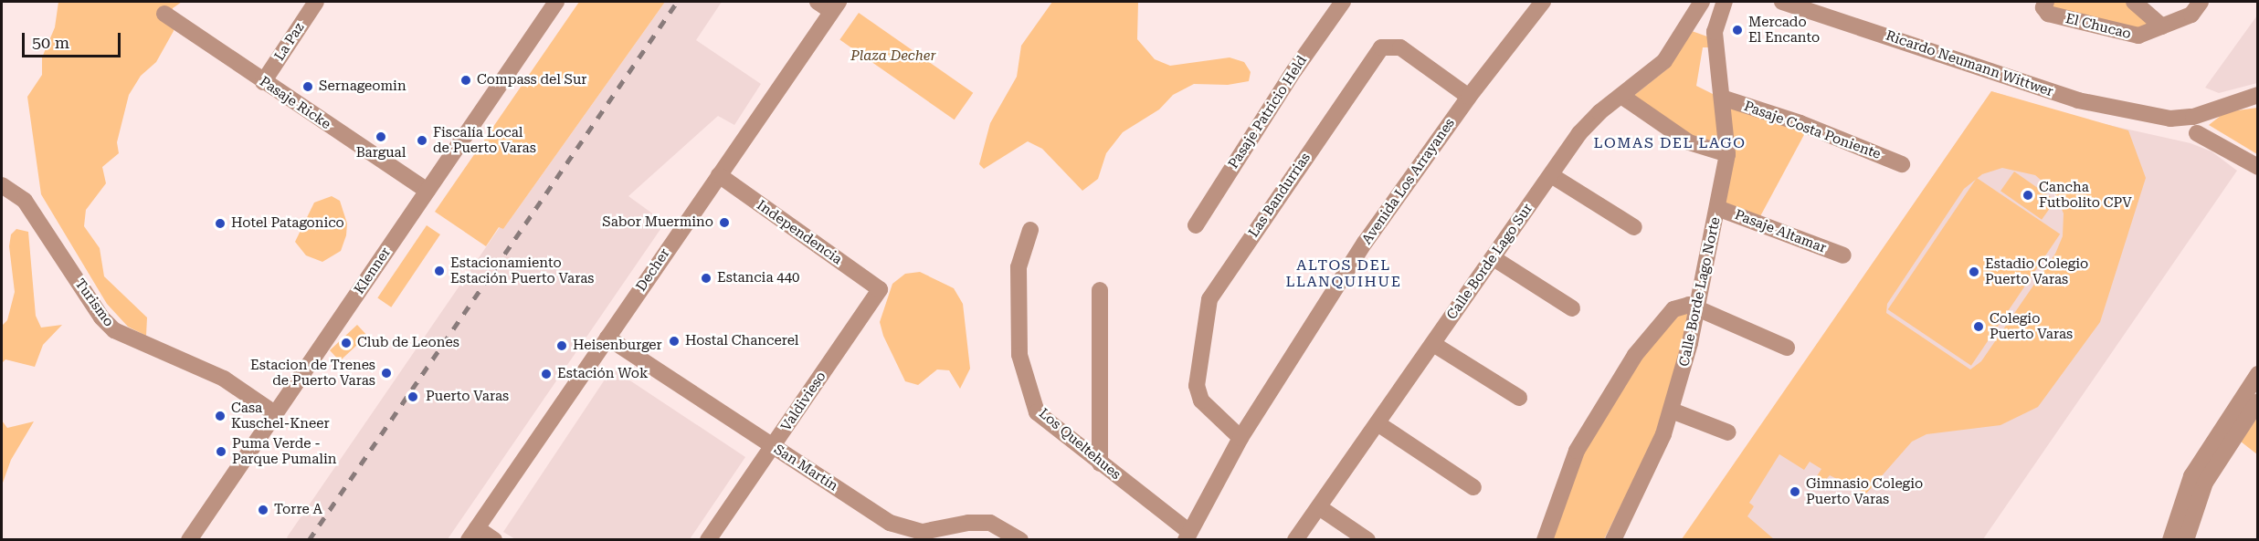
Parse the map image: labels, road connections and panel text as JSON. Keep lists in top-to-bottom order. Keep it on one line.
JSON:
{"streets":{"street":["El Chucao","La Paz","Ricardo Neumann Wittwer","Pasaje Ricke","Pasaje Patricio Held","Pasaje Costa Poniente","Avenida Los Arrayanes","Las Bandurrias","Pasaje Altamar","Independencia","Calle Borde Lago Sur","Decher","Klenner","Calle Borde Lago Norte","Turismo","Valdivieso","Los Queltehues","San Martín"]},"crossings":[["La Paz","Pasaje Ricke"],["Pasaje Ricke","Klenner"],["Pasaje Costa Poniente","Calle Borde Lago Norte"],["Avenida Los Arrayanes","Las Bandurrias"],["Avenida Los Arrayanes","Los Queltehues"],["Pasaje Altamar","Calle Borde Lago Norte"],["Independencia","Decher"],["Independencia","Valdivieso"],["Decher","San Martín"],["Klenner","Turismo"],["Valdivieso","San Martín"]],"districts":["LOMAS DEL LAGO","ALTOS DEL LLANQUIHUE"],"parks":["Plaza Decher"],"places":["Mercado El Encanto","Compass del Sur","Sernageomin","Bargual","Fiscalía Local de Puerto Varas","Cancha Futbolito CPV","Sabor Muermino","Hotel Patagonico","Estacionamiento Estación Puerto Varas","Estadio Colegio Puerto Varas","Estancia 440","Colegio Puerto Varas","Hostal Chancerel","Club de Leones","Heisenburger","Estacion de Trenes de Puerto Varas","Estación Wok","Puerto Varas","Casa Kuschel-Kneer","Puma Verde - Parque Pumalin","Gimnasio Colegio Puerto Varas","Torre A"],"scale_bar":"50 m"}
